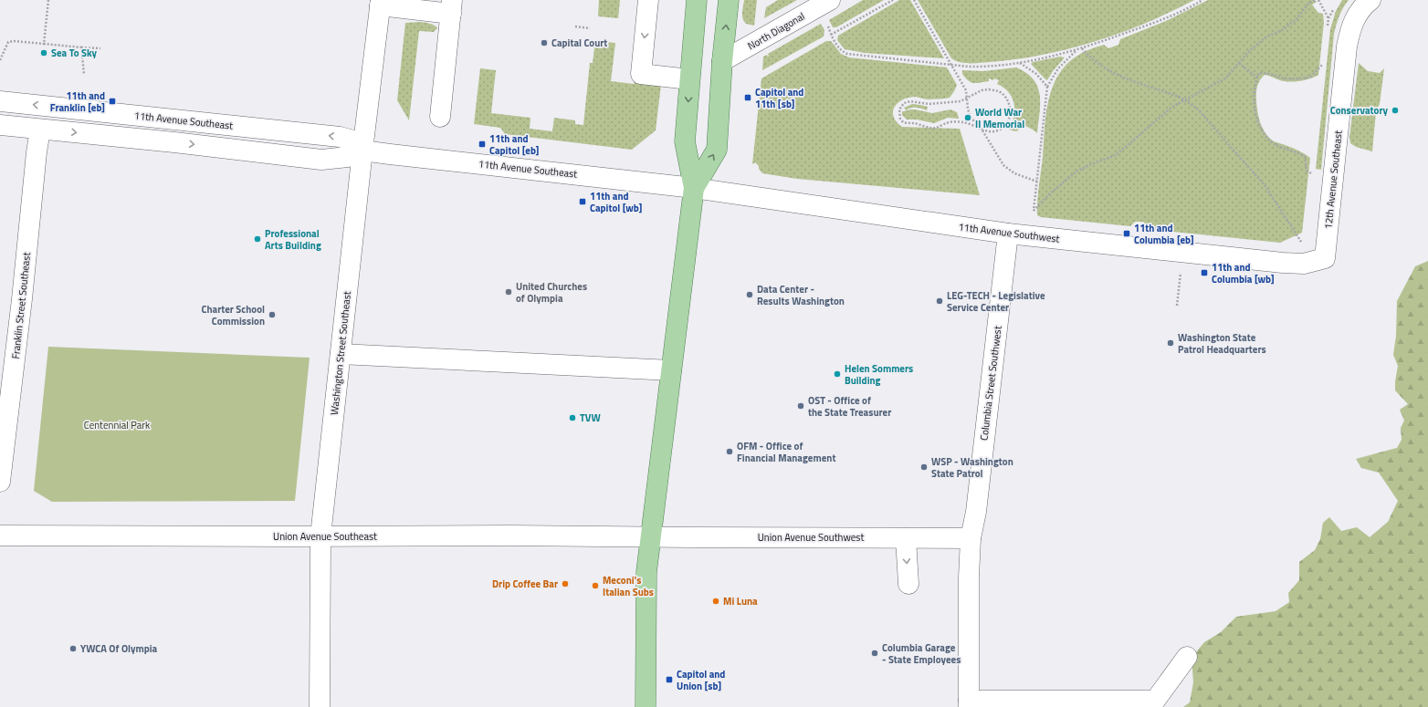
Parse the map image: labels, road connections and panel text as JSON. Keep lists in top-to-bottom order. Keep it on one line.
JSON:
{"streets":{"street":["North Diagonal","11th Avenue Southeast","12th Avenue Southeast","11th Avenue Southwest","Franklin Street Southeast","Washington Street Southeast","Columbia Street Southwest","Union Avenue Southeast","Union Avenue Southwest"]},"crossings":[["11th Avenue Southeast","11th Avenue Southwest"],["11th Avenue Southeast","Franklin Street Southeast"],["11th Avenue Southeast","Washington Street Southeast"],["12th Avenue Southeast","11th Avenue Southwest"],["11th Avenue Southwest","Columbia Street Southwest"],["Washington Street Southeast","Union Avenue Southeast"],["Columbia Street Southwest","Union Avenue Southwest"],["Union Avenue Southeast","Union Avenue Southwest"]],"parks":["Centennial Park"],"places":{"other":["Capital Court","Sea To Sky","Conservatory","World War II Memorial","Professional Arts Building","United Churches of Olympia","Data Center - Results Washington","LEG-TECH - Legislative Service Center","Charter School Commission","Washington State Patrol Headquarters","Helen Sommers Building","OST - Office of the State Treasurer","TVW","OFM - Office of Financial Management","WSP - Washington State Patrol","Drip Coffee Bar","Meconi's Italian Subs","Mi Luna","YWCA Of Olympia","Columbia Garage - State Employees"],"transit":["Capitol and 11th [sb]","11th and Franklin [eb]","11th and Capitol [eb]","11th and Capitol [wb]","11th and Columbia [eb]","11th and Columbia [wb]","Capitol and Union [sb]"]}}
